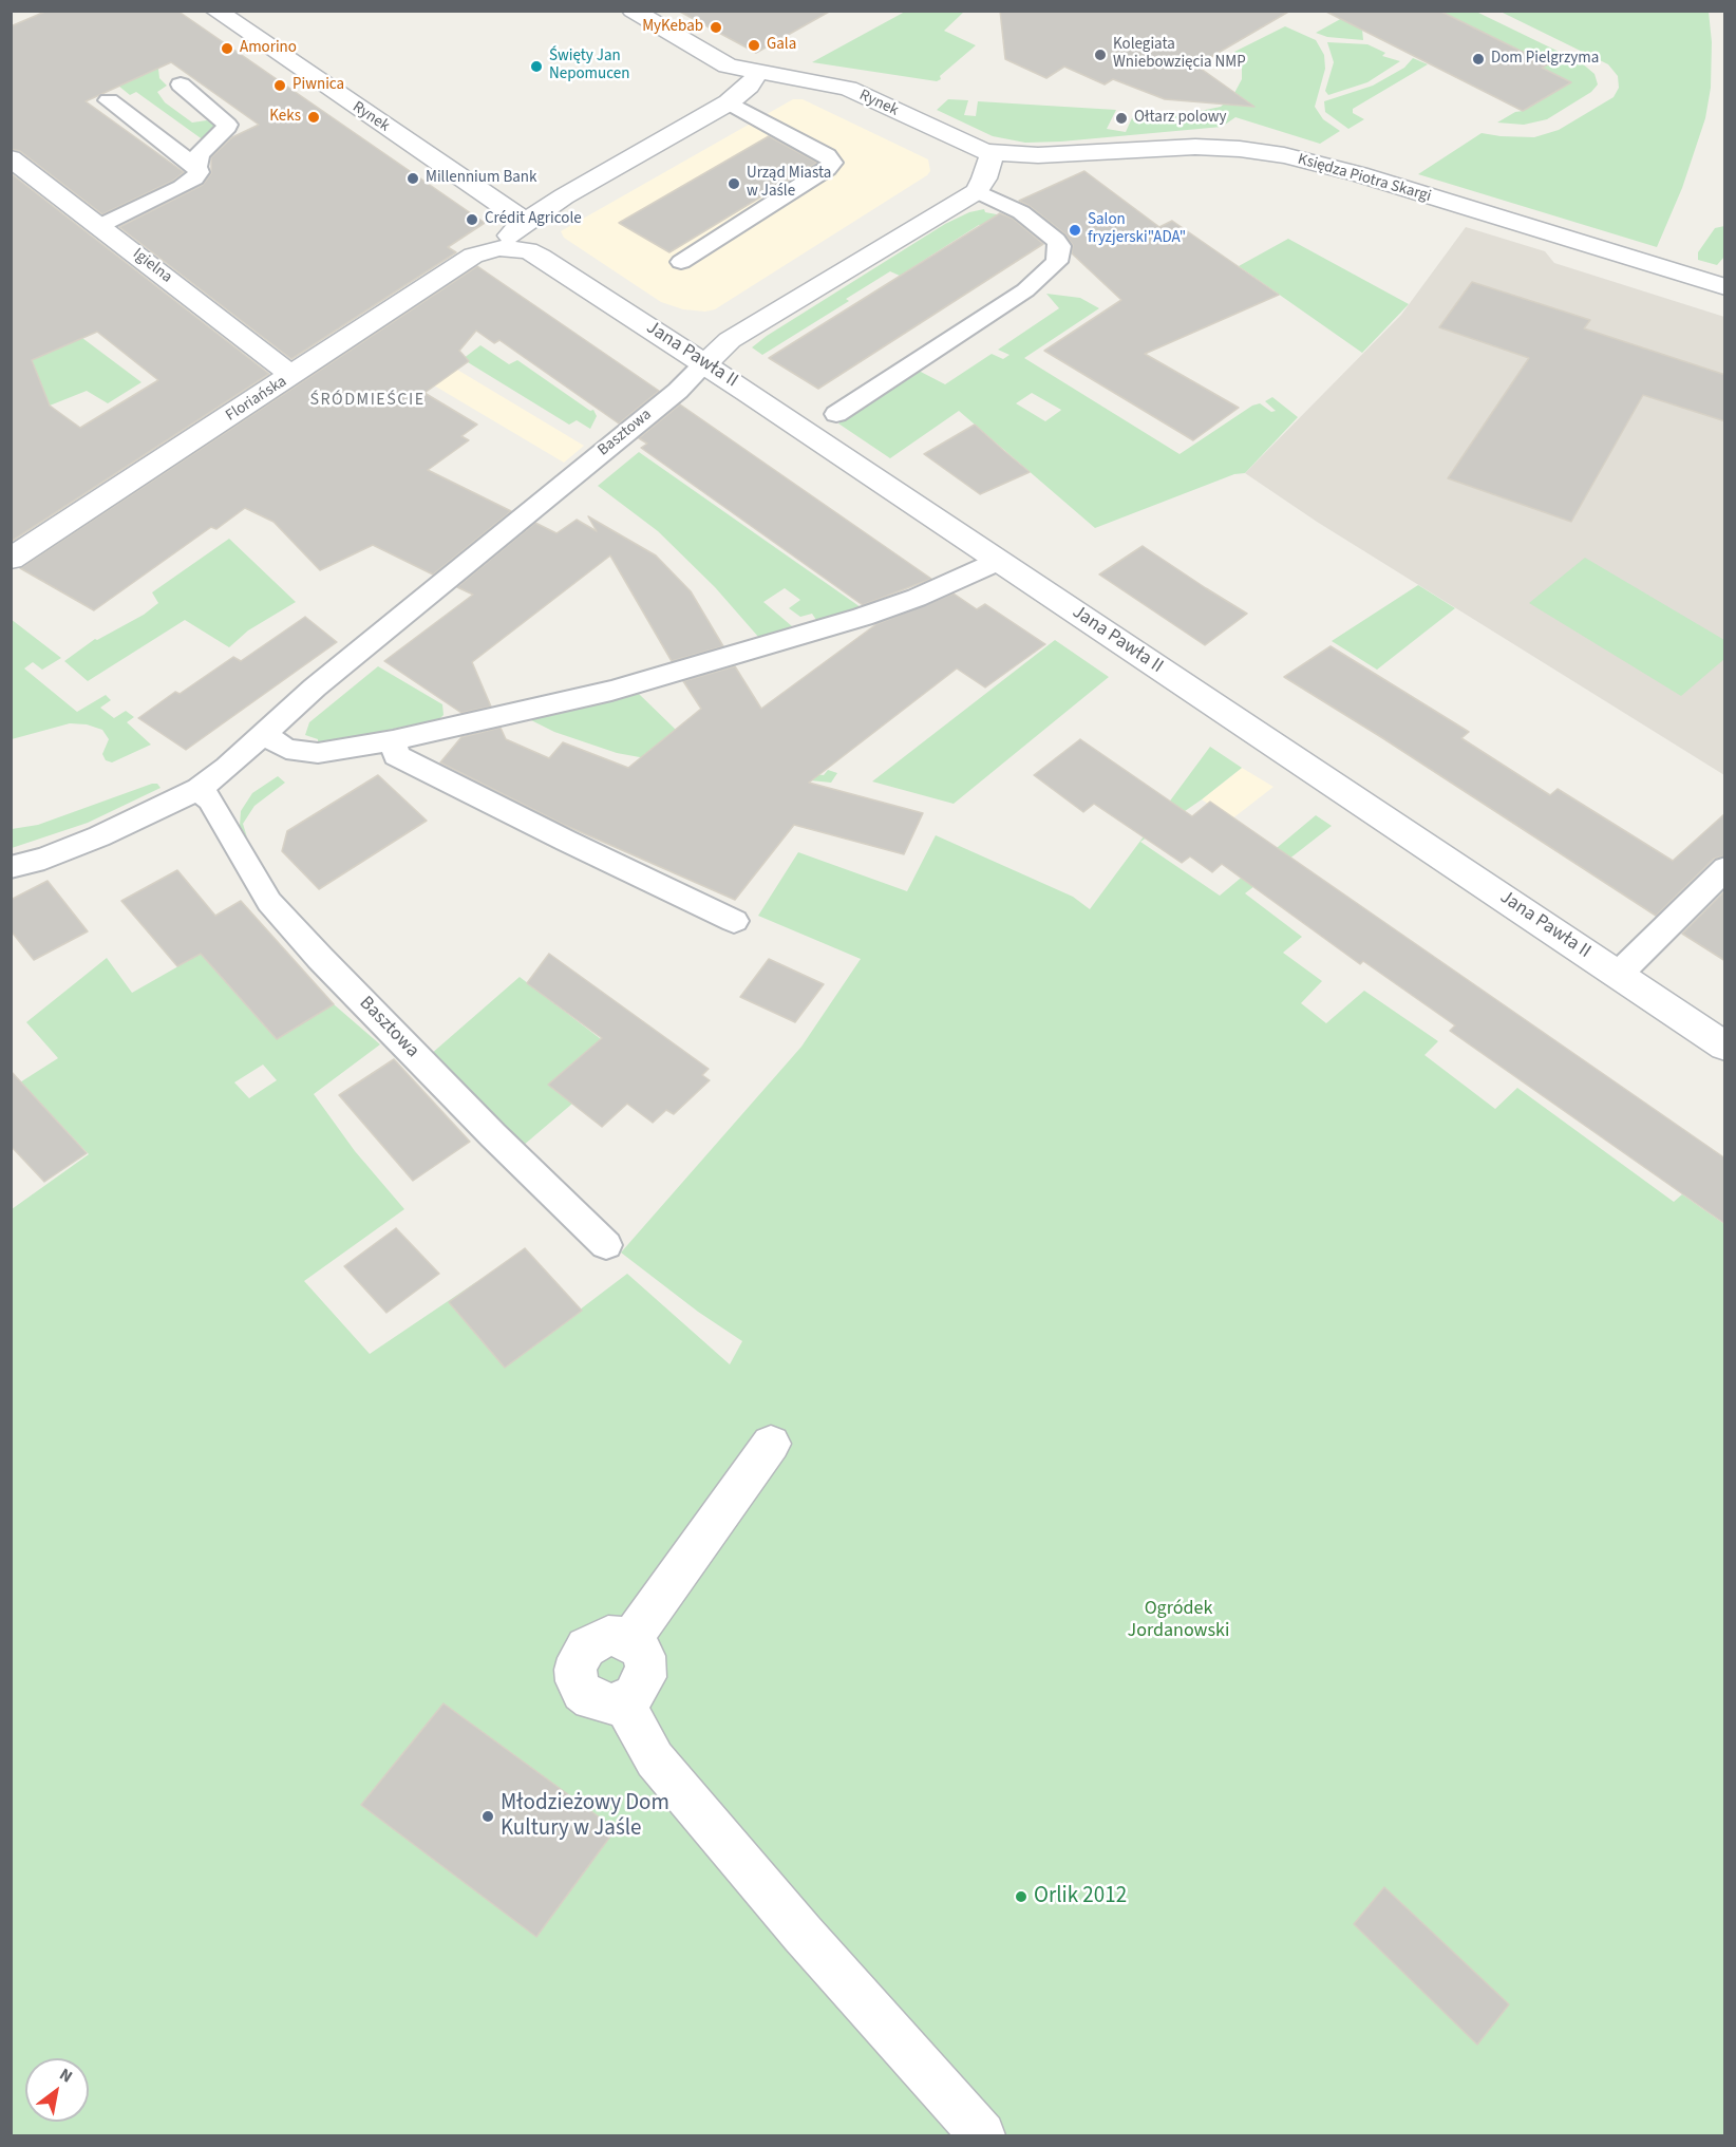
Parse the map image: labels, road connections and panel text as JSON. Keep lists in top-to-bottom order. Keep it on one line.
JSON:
{"streets":{"street":["Rynek","Księdza Piotra Skargi","Igielna","Jana Pawła II","Floriańska","Basztowa"]},"crossings":[["Rynek","Księdza Piotra Skargi"],["Igielna","Floriańska"],["Jana Pawła II","Floriańska"],["Jana Pawła II","Basztowa"]],"districts":["ŚRÓDMIEŚCIE"],"parks":["Ogródek Jordanowski"],"places":["MyKebab","Gala","Amorino","Kolegiata Wniebowzięcia NMP","Dom Pielgrzyma","Święty Jan Nepomucen","Piwnica","Keks","Ołtarz polowy","Millennium Bank","Urząd Miasta w Jaśle","Crédit Agricole","Salon fryzjerski\"ADA\"","Młodzieżowy Dom Kultury w Jaśle","Orlik 2012"],"north":"top right"}
